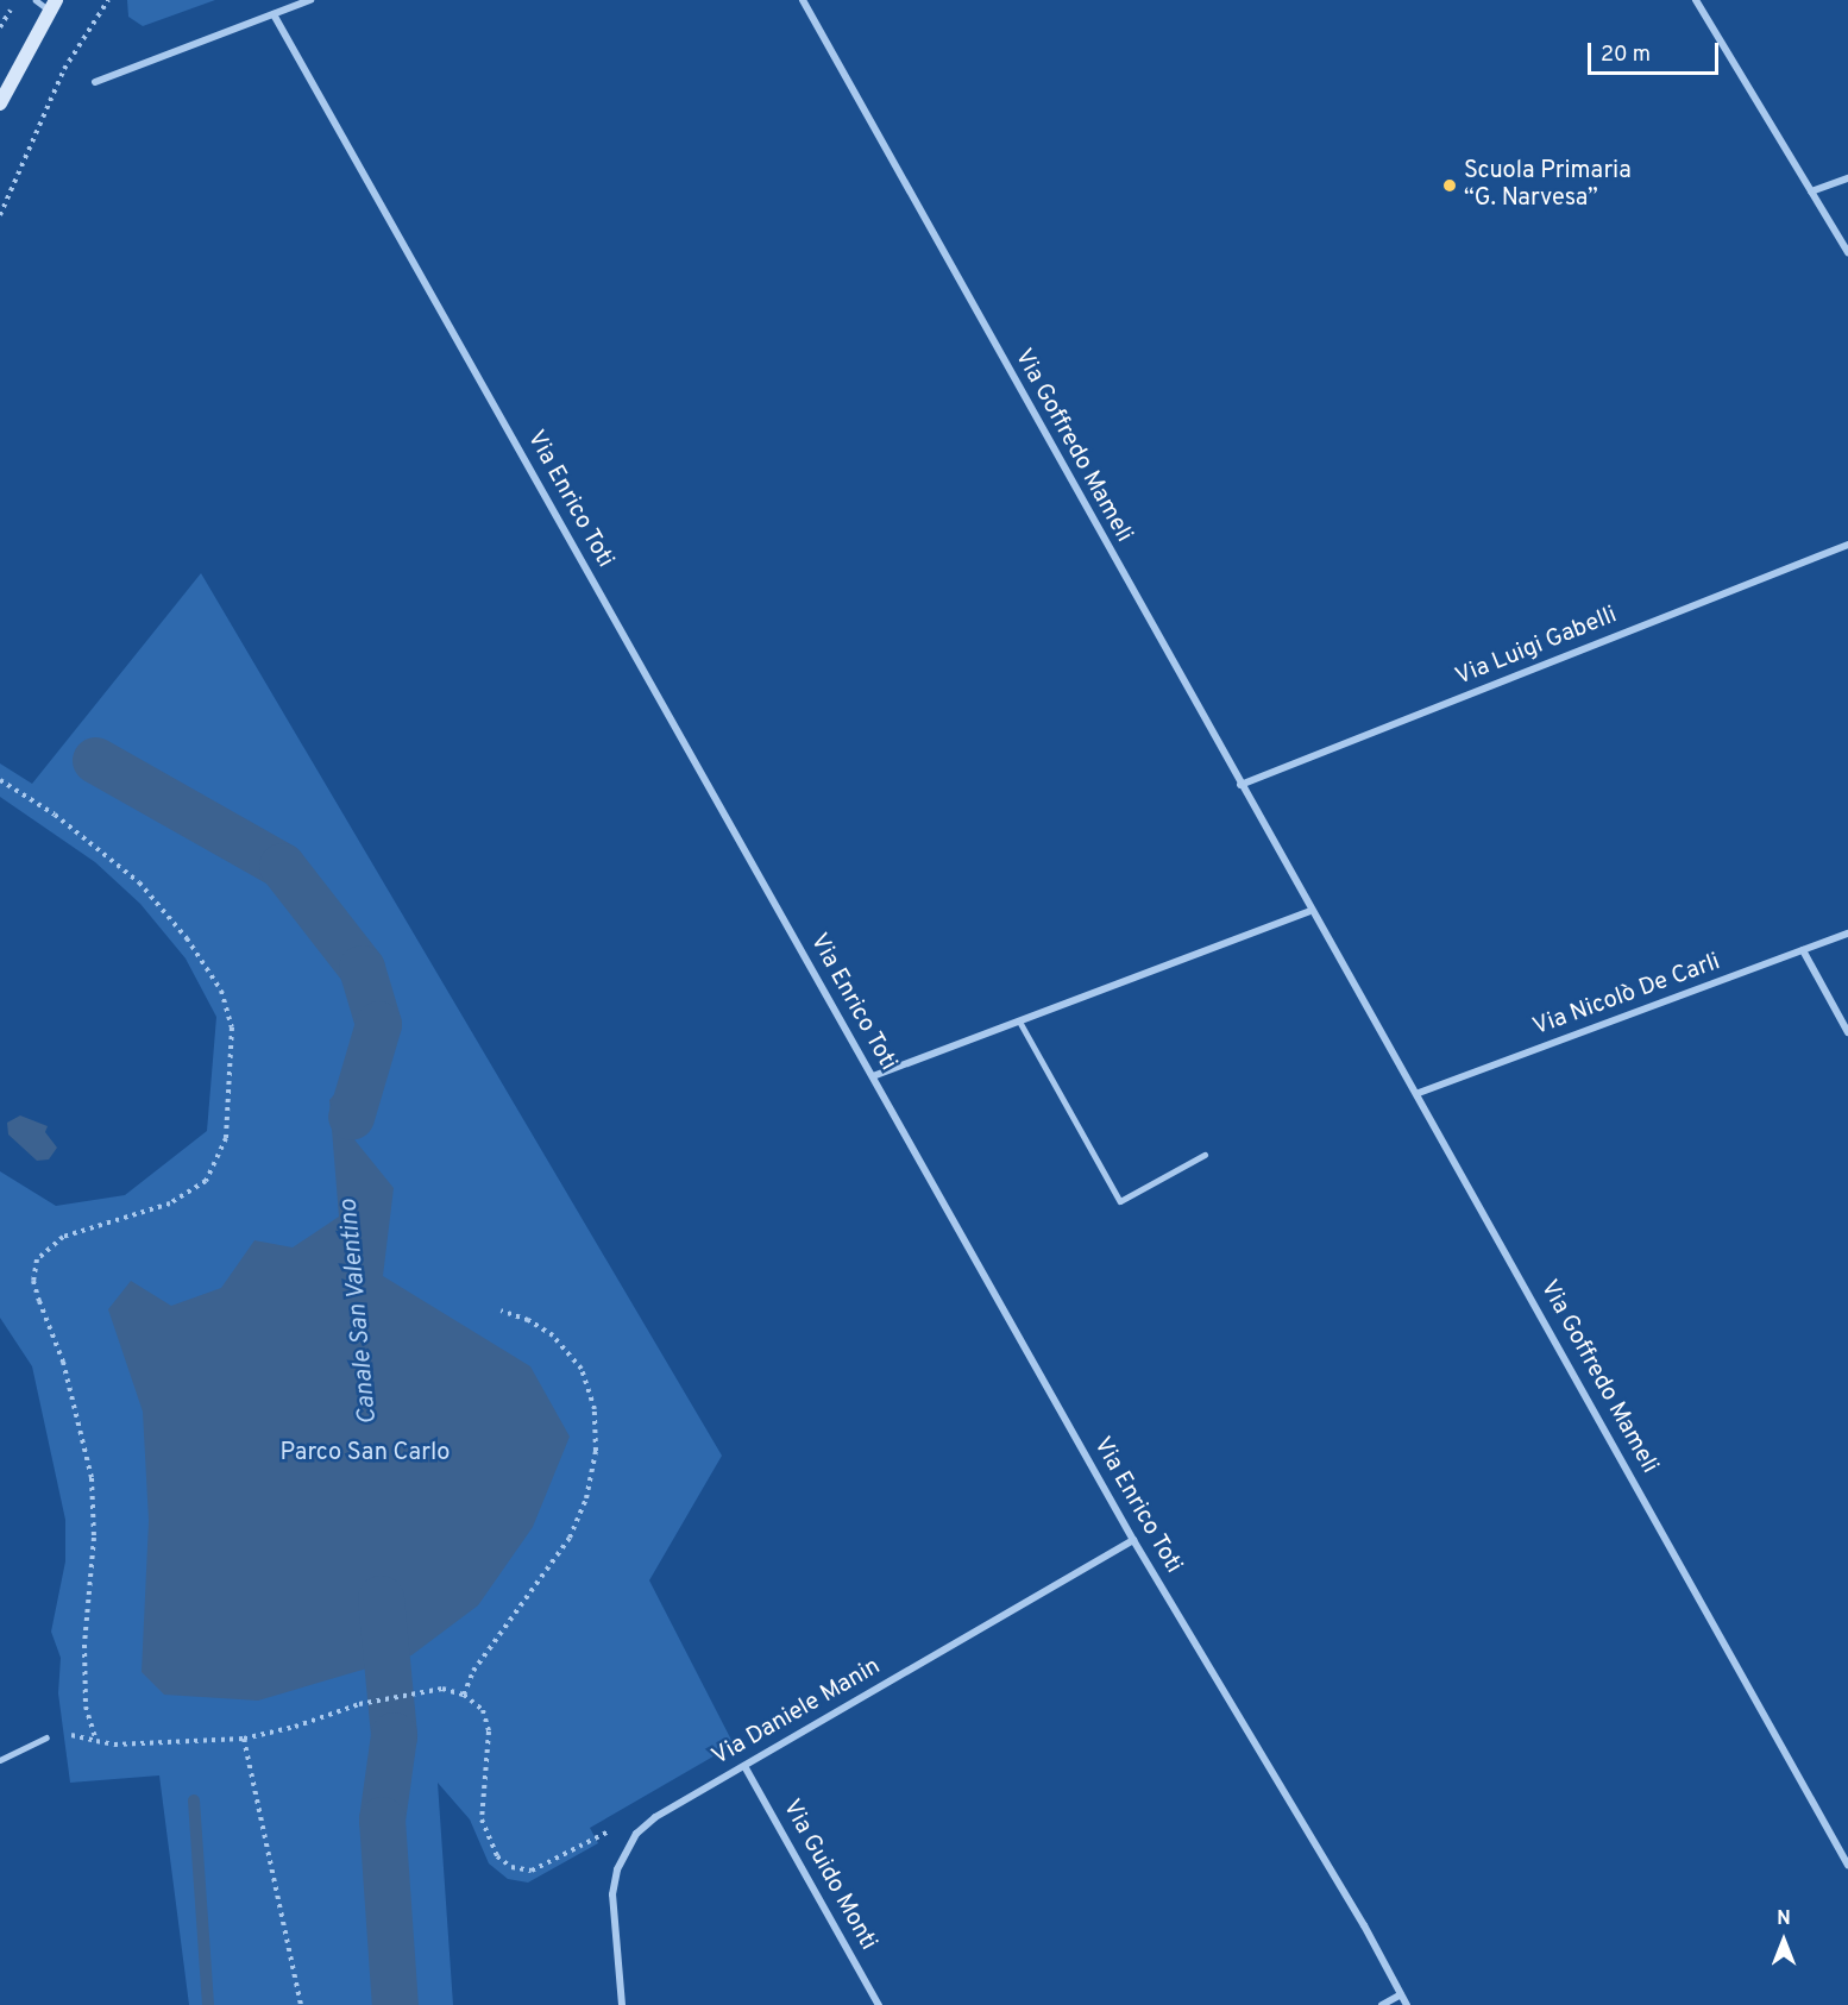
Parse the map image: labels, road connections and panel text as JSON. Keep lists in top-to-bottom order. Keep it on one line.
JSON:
{"streets":{"street":["Via Goffredo Mameli","Via Enrico Toti","Via Luigi Gabelli","Via Nicolò De Carli","Via Daniele Manin","Via Guido Monti"]},"crossings":[["Via Goffredo Mameli","Via Luigi Gabelli"],["Via Goffredo Mameli","Via Nicolò De Carli"],["Via Enrico Toti","Via Daniele Manin"],["Via Daniele Manin","Via Guido Monti"]],"water":["Canale San Valentino"],"parks":["Parco San Carlo"],"places":["Scuola Primaria “G. Narvesa”"],"scale_bar":"20 m","north":"top"}
